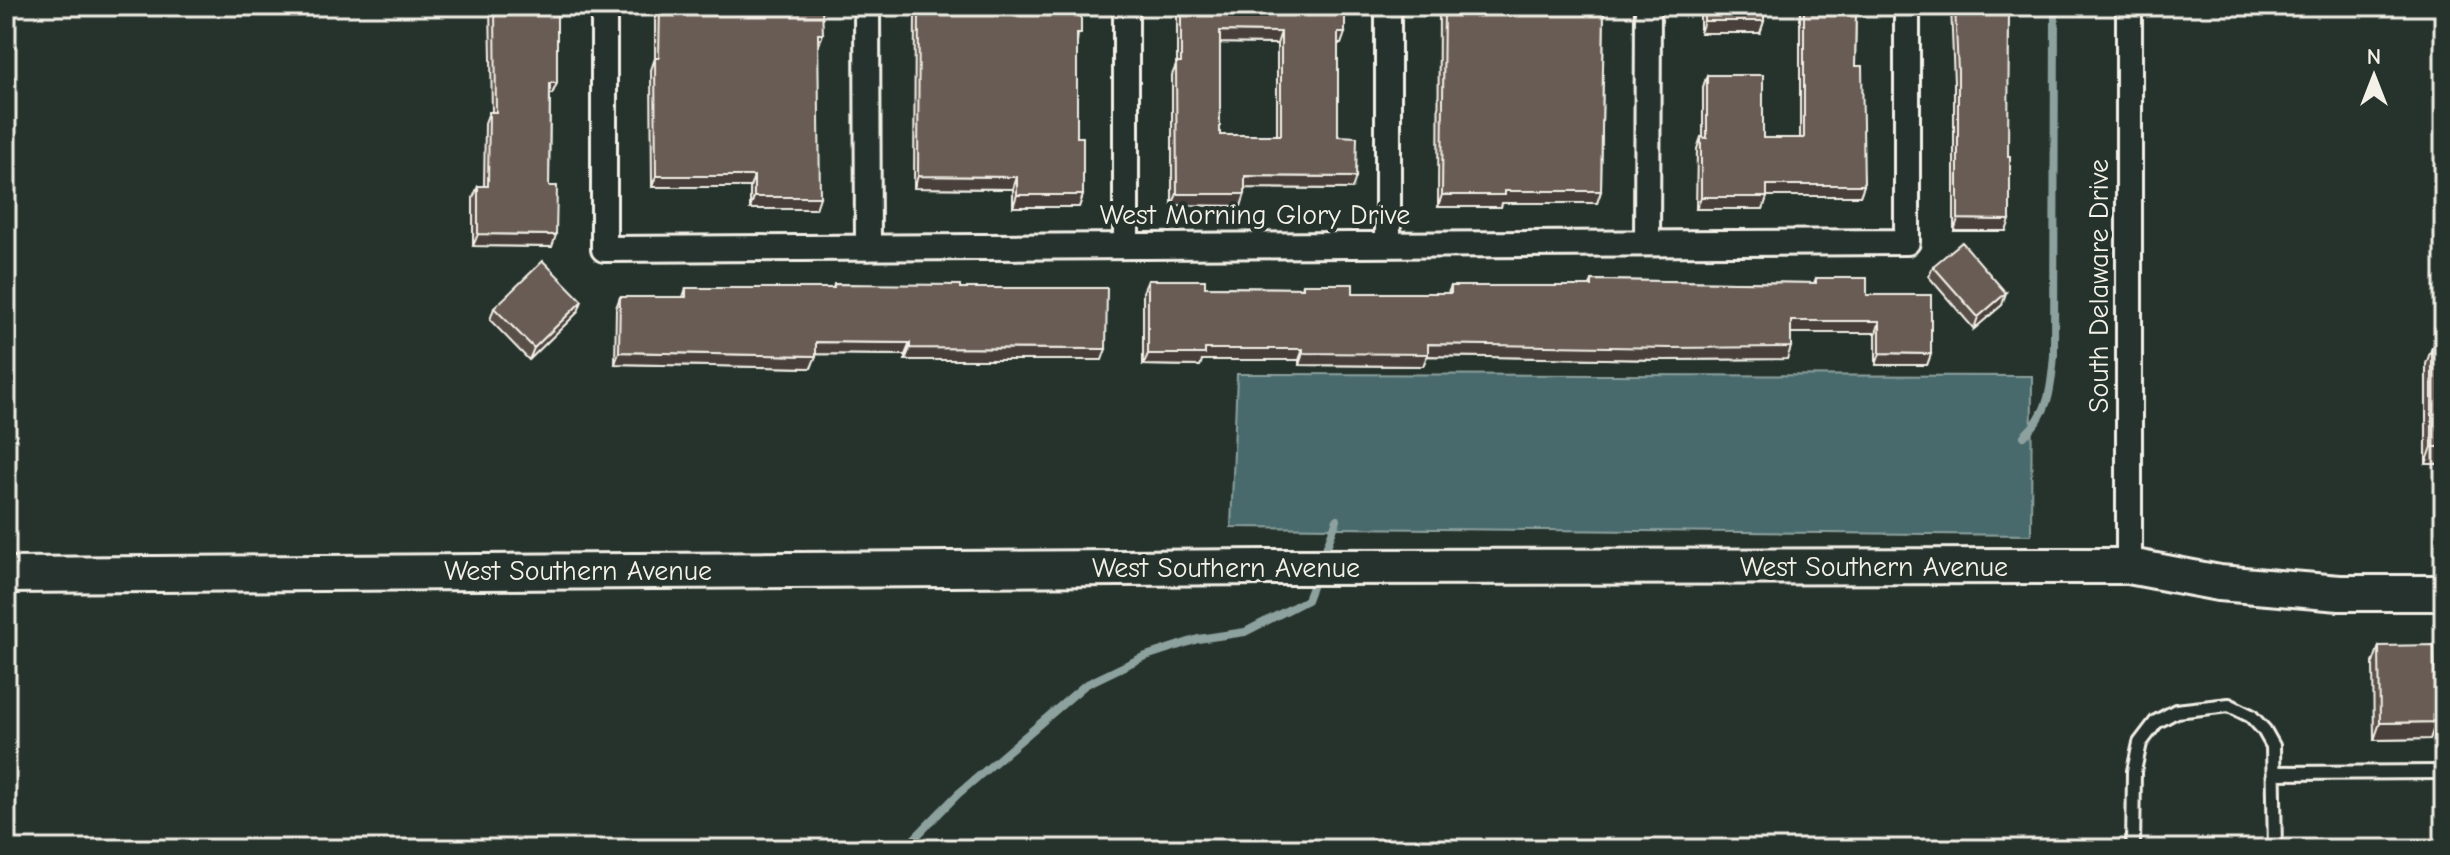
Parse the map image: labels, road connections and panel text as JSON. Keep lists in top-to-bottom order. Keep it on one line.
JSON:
{"streets":{"main road":["West Southern Avenue"],"street":["West Morning Glory Drive","South Delaware Drive"]},"crossings":[["South Delaware Drive","West Southern Avenue"]],"north":"top"}
